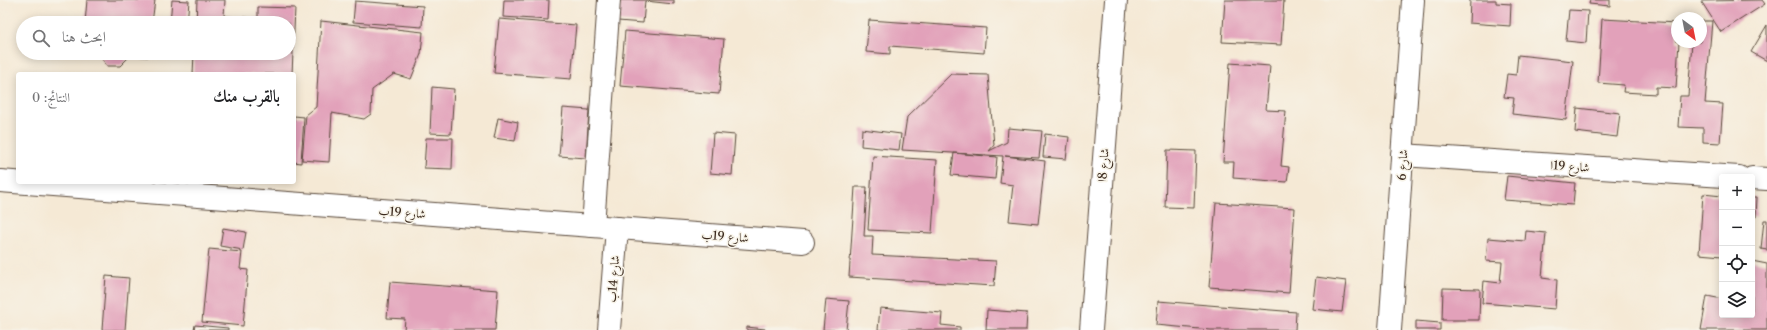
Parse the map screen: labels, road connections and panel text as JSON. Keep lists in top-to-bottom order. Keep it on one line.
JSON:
{"streets":{"street":["شارع 8ا","شارع 6","شارع 19ا","شارع 19ب","شارع 14ب"]},"crossings":[["شارع 6","شارع 19ا"],["شارع 19ب","شارع 14ب"]],"north":"bottom right","page":{"search":"ابحث هنا","heading":["بالقرب منك","النتائج: 0"],"map_buttons":["+","−"]}}
